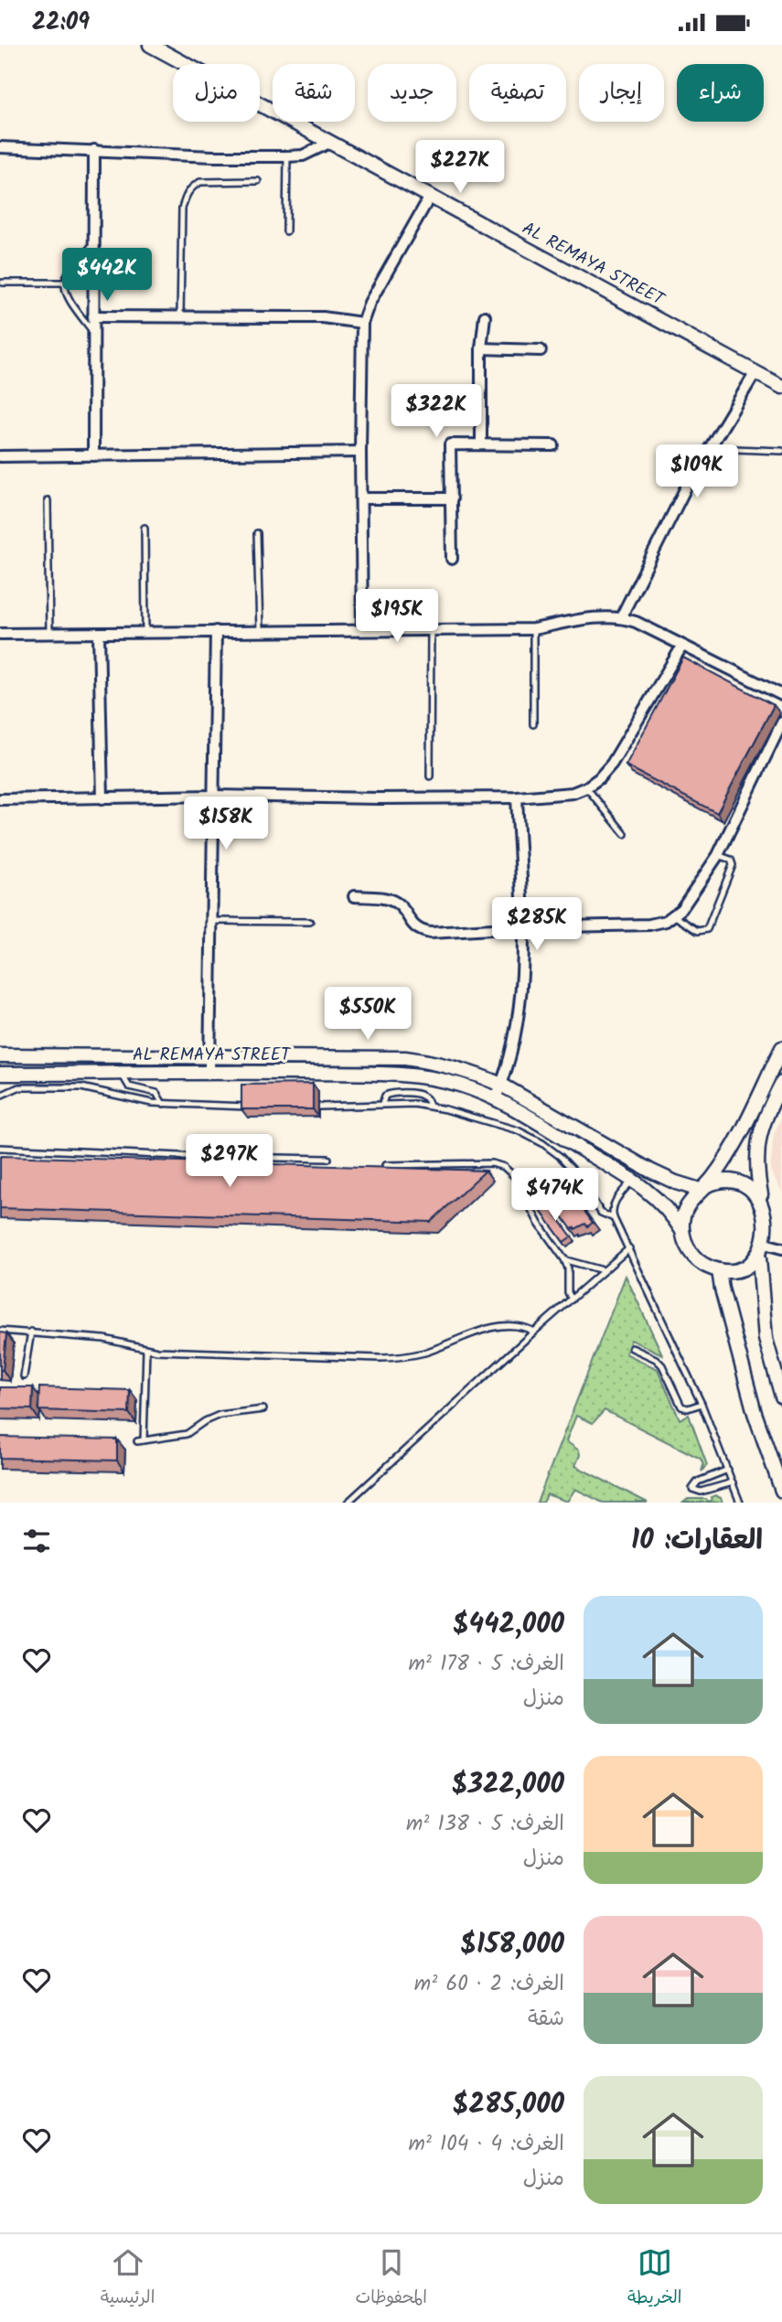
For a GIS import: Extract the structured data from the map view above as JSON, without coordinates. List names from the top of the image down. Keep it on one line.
{"streets":{"street":["AL REMAYA STREET"]},"page":{"status":"22:09","chip":["شراء","إيجار","تصفية","جديد","شقة","منزل"],"price":["$227K","$442K","$322K","$109K","$195K","$158K","$285K","$550K","$297K","$474K"],"heading":"العقارات: 10","list":[{"name":"$442,000","note":"الغرف: 5 · 178 m² · منزل"},{"name":"$322,000","note":"الغرف: 5 · 138 m² · منزل"},{"name":"$158,000","note":"الغرف: 2 · 60 m² · شقة"},{"name":"$285,000","note":"الغرف: 4 · 104 m² · منزل"}],"tabs":["الخريطة","المحفوظات","الرئيسية"]}}
